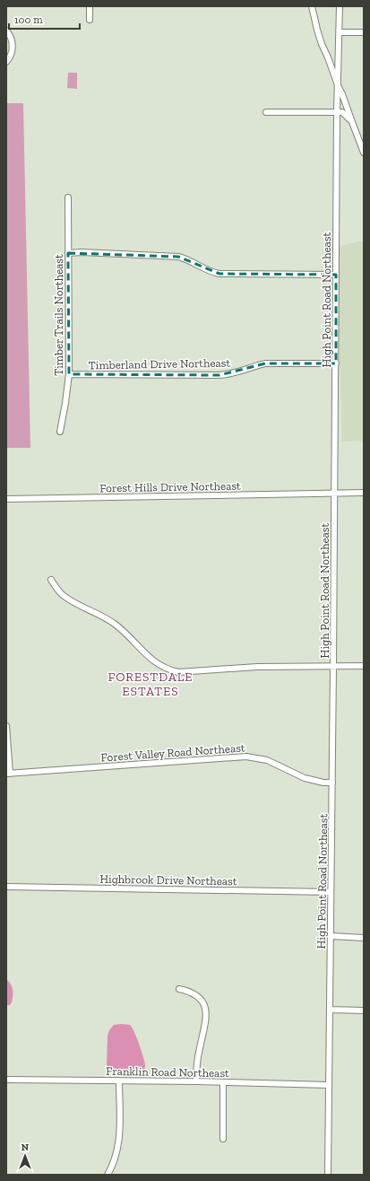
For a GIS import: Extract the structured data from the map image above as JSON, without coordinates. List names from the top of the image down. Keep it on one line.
{"streets":{"street":["High Point Road Northeast","Timber Trails Northeast","Timberland Drive Northeast","Forest Hills Drive Northeast","Forest Valley Road Northeast","Highbrook Drive Northeast","Franklin Road Northeast"]},"crossings":[["High Point Road Northeast","Timberland Drive Northeast"],["High Point Road Northeast","Forest Hills Drive Northeast"],["High Point Road Northeast","Forest Valley Road Northeast"],["High Point Road Northeast","Highbrook Drive Northeast"],["High Point Road Northeast","Franklin Road Northeast"],["Timber Trails Northeast","Timberland Drive Northeast"]],"districts":["FORESTDALE ESTATES"],"scale_bar":"100 m","north":"top"}
